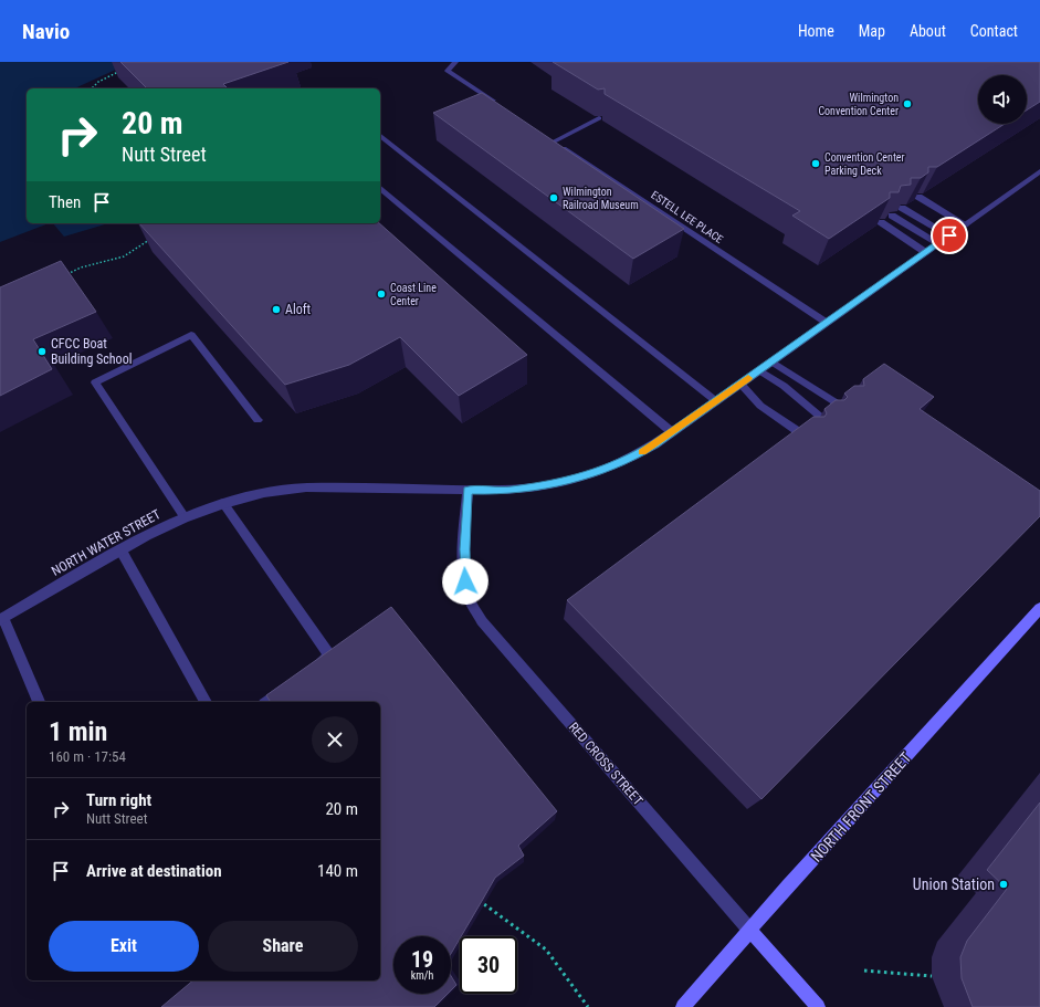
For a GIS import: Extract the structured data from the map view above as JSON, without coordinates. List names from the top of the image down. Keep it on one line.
{"streets":{"main road":["RED CROSS STREET","NORTH FRONT STREET"],"street":["ESTELL LEE PLACE","NORTH WATER STREET"]},"crossings":[["ESTELL LEE PLACE","NORTH WATER STREET"],["NORTH WATER STREET","RED CROSS STREET"],["RED CROSS STREET","NORTH FRONT STREET"]],"places":["Wilmington Convention Center","Convention Center Parking Deck","Wilmington Railroad Museum","Coast Line Center","Aloft","CFCC Boat Building School","Union Station"],"page":{"header":"Navio","nav":["Home","Map","About","Contact"],"turn":["20 m","Nutt Street"],"then":"Then","heading":["1 min","160 m · 17:54"],"list":[{"name":"Turn right","note":"Nutt Street","value":"20 m"},{"name":"Arrive at destination","value":"140 m"}],"buttons":["Exit","Share"],"speed":"19 km/h","limit":"30"}}
